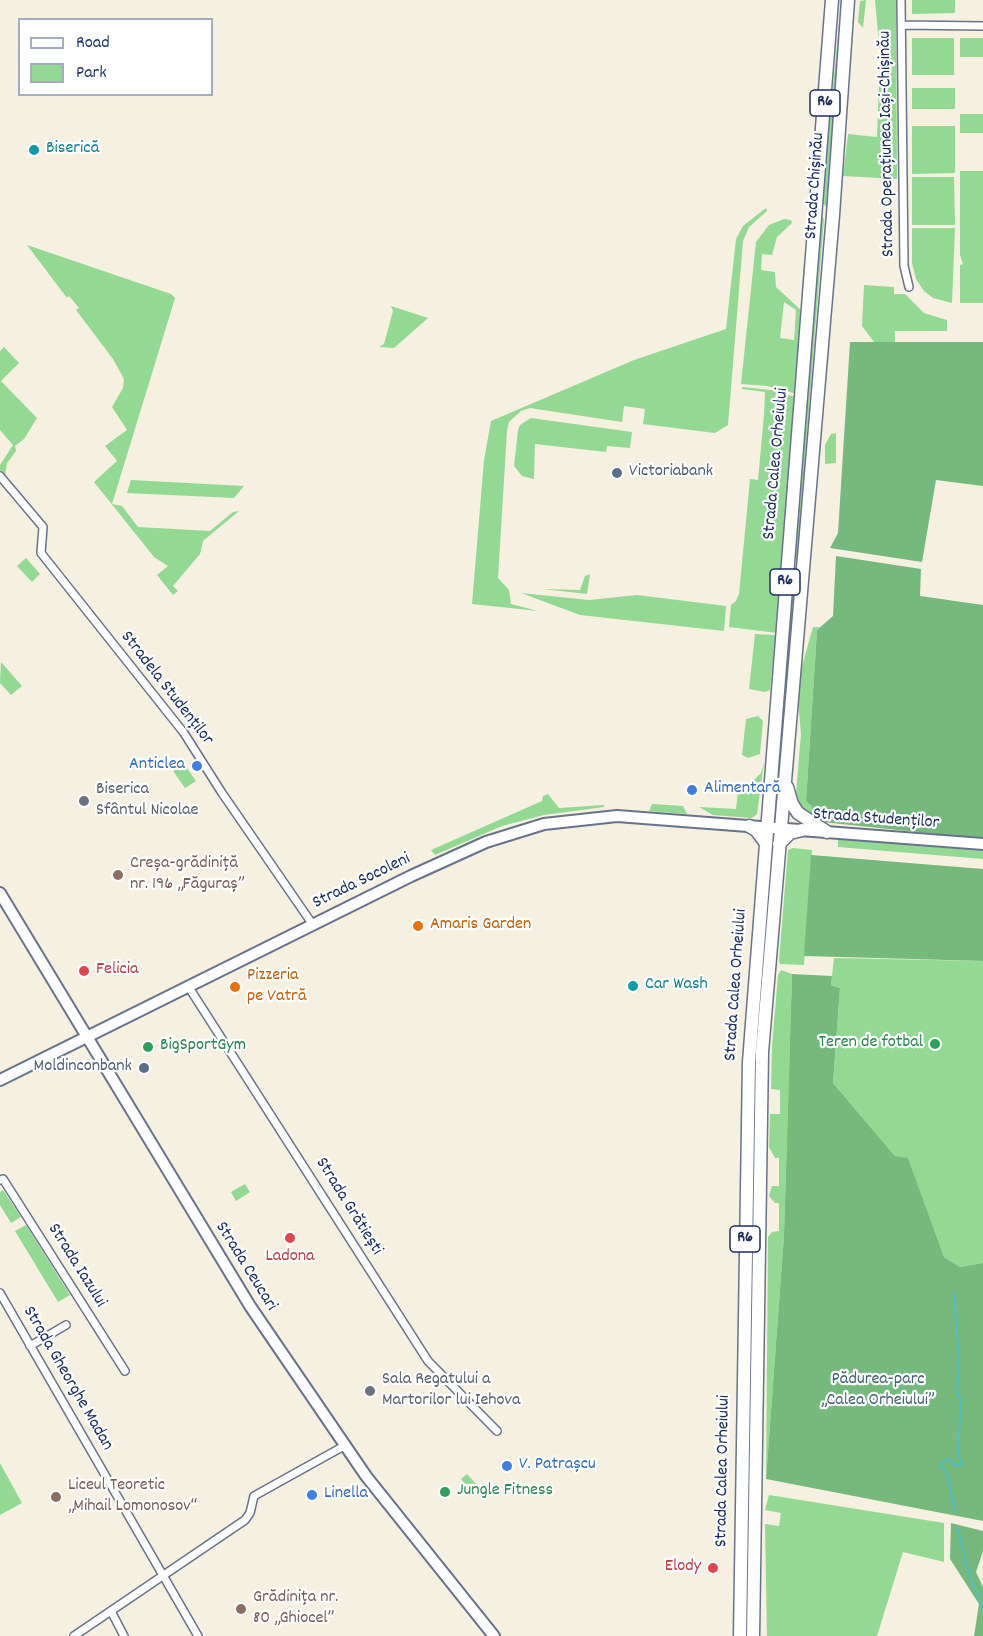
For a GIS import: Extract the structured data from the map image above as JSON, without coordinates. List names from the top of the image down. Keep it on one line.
{"streets":{"highway":["R6","Strada Chișinău","Strada Calea Orheiului"],"main road":["Strada Studenților","Strada Socoleni","Strada Ceucari"],"street":["Strada Operațiunea Iași-Chișinău","Stradela Studenților","Strada Grătiești","Strada Iazului","Strada Gheorghe Madan"]},"crossings":[["Strada Chișinău","Strada Calea Orheiului"],["Strada Calea Orheiului","Strada Studenților"],["Strada Calea Orheiului","Strada Socoleni"],["Stradela Studenților","Strada Socoleni"],["Strada Studenților","Strada Socoleni"],["Strada Socoleni","Strada Grătiești"],["Strada Socoleni","Strada Ceucari"]],"parks":["Pădurea-parc „Calea Orheiului”"],"places":["Biserică","Victoriabank","Anticlea","Alimentară","Biserica Sfântul Nicolae","Creșa-grădiniță nr. 196 „Făguraș”","Amaris Garden","Felicia","Car Wash","Pizzeria pe Vatră","Teren de fotbal","BigSportGym","Moldinconbank","Ladona","Sala Regatului a Martorilor lui Iehova","V. Patrașcu","Jungle Fitness","Linella","Liceul Teoretic „Mihail Lomonosov“","Elody","Grădinița nr. 80 „Ghiocel”"],"legend":["Road","Park"]}
